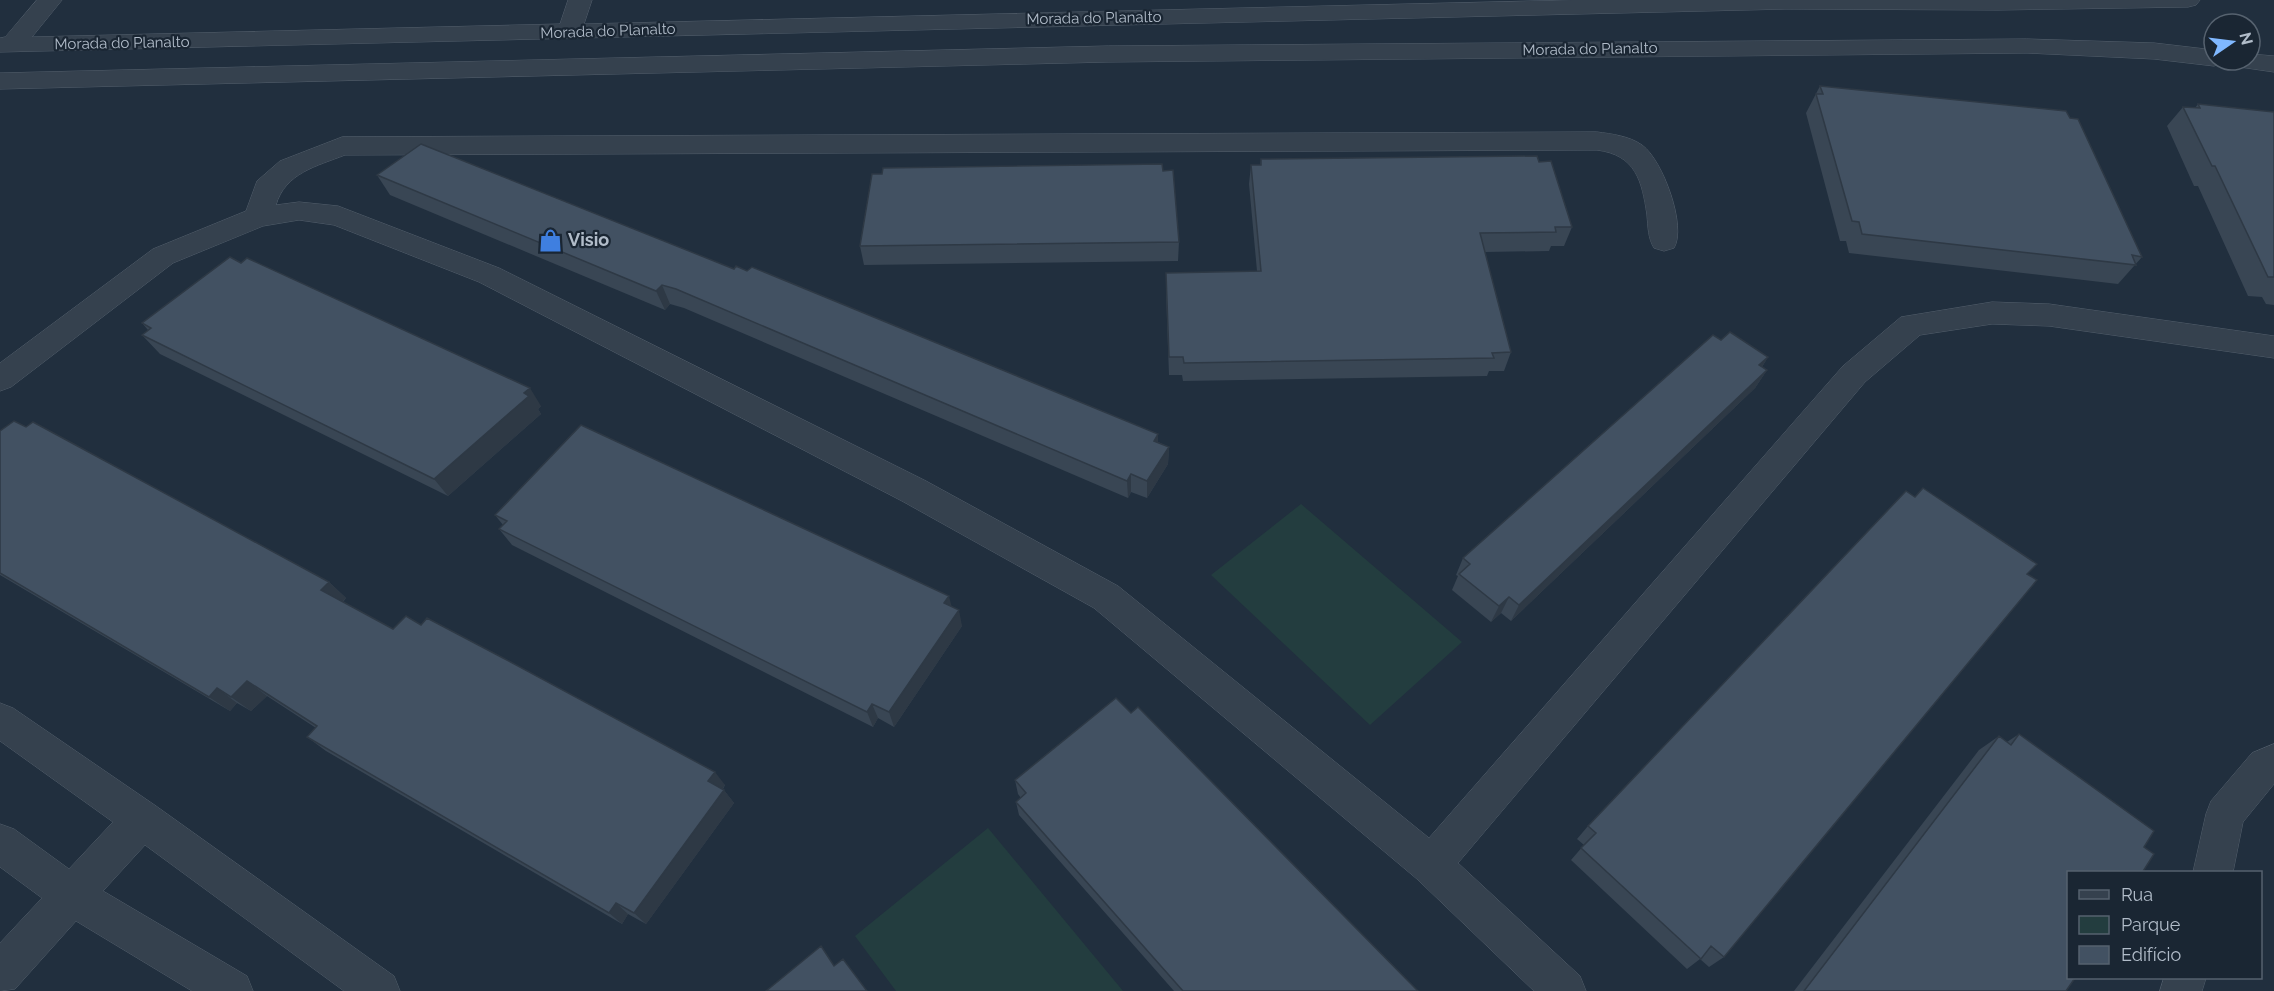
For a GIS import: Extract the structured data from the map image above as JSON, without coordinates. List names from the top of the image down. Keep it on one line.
{"streets":{"street":["Morada do Planalto"]},"places":{"shop":["Visio"]},"legend":["Rua","Parque","Edifício"],"north":"right"}
